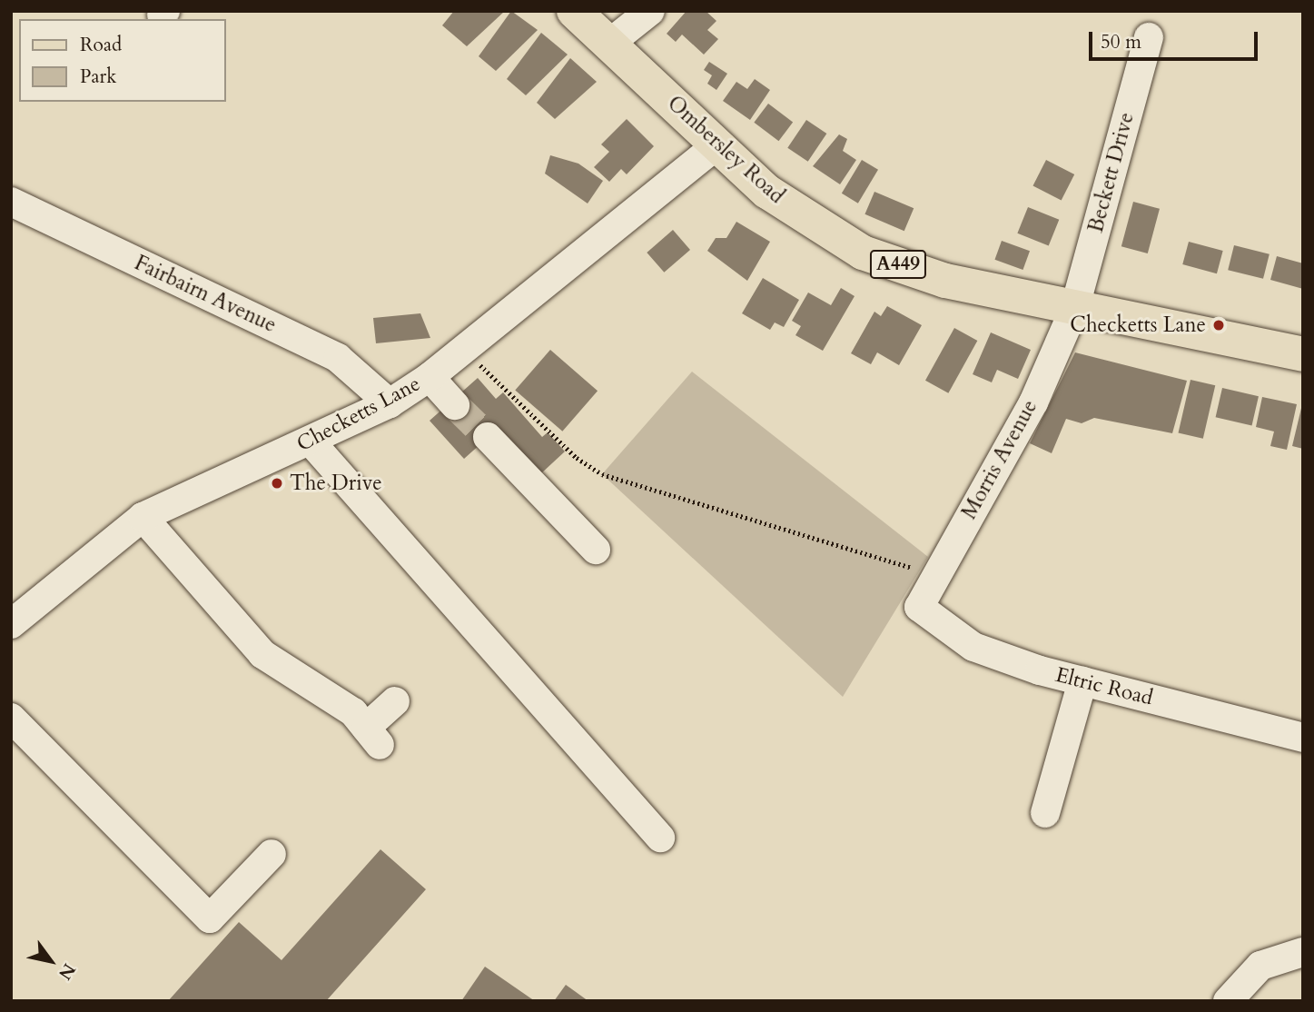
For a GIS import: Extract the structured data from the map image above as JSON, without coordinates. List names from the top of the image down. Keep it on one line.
{"streets":{"main road":["Ombersley Road","A449"],"street":["Beckett Drive","Fairbairn Avenue","Checketts Lane","Morris Avenue","Eltric Road"]},"crossings":[["Ombersley Road","Beckett Drive"],["Ombersley Road","Checketts Lane"],["Ombersley Road","Morris Avenue"],["Beckett Drive","Morris Avenue"],["Fairbairn Avenue","Checketts Lane"],["Morris Avenue","Eltric Road"]],"places":["Checketts Lane","The Drive"],"legend":["Road","Park"],"scale_bar":"50 m","north":"bottom right"}
